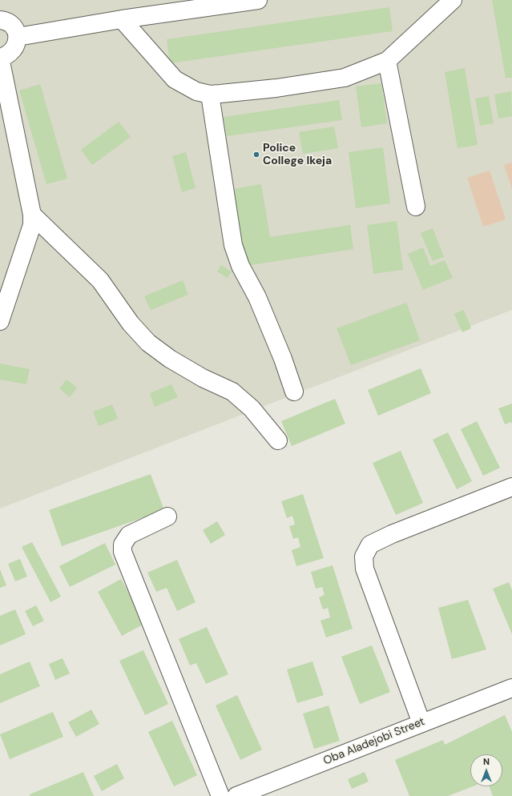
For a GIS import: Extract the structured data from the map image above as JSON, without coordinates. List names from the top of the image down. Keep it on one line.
{"streets":{"street":["Oba Aladejobi Street"]},"places":["Police College Ikeja"],"north":"top"}
